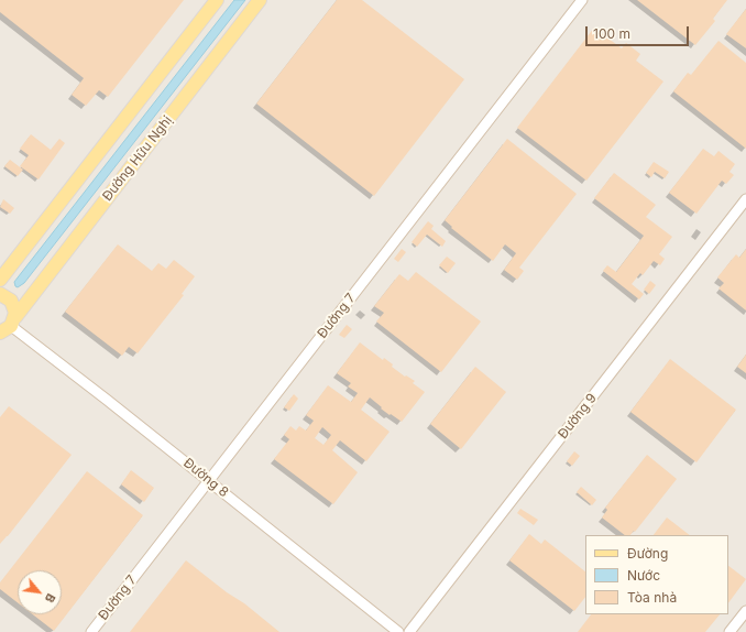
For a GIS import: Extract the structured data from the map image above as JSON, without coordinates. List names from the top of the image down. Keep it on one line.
{"streets":{"main road":["Đường Hữu Nghị"],"street":["Đường 7","Đường 9","Đường 8"]},"crossings":[["Đường Hữu Nghị","Đường 8"],["Đường 7","Đường 8"]],"legend":["Đường","Nước","Tòa nhà"],"scale_bar":"100 m","north":"bottom right"}
